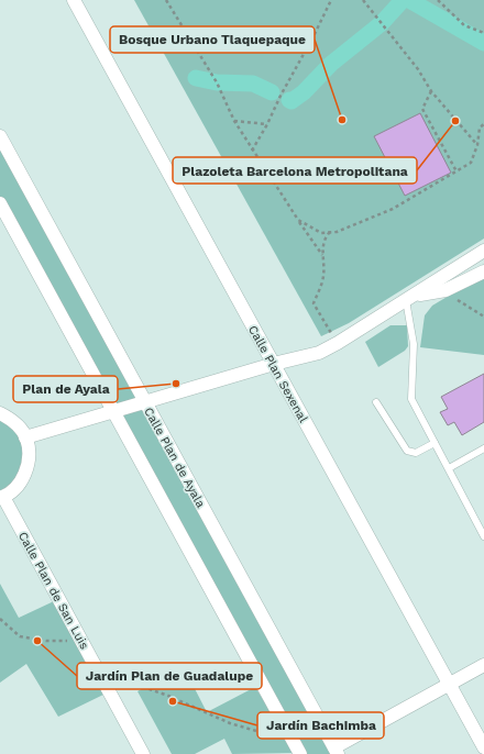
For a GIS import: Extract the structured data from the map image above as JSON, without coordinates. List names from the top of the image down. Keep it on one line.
{"streets":{"street":["Calle Plan Sexenal","Calle Plan de Ayala","Calle Plan de San Luis"]},"places":["Bosque Urbano Tlaquepaque","Plazoleta Barcelona Metropolitana","Plan de Ayala","Jardín Plan de Guadalupe","Jardín Bachimba"]}
